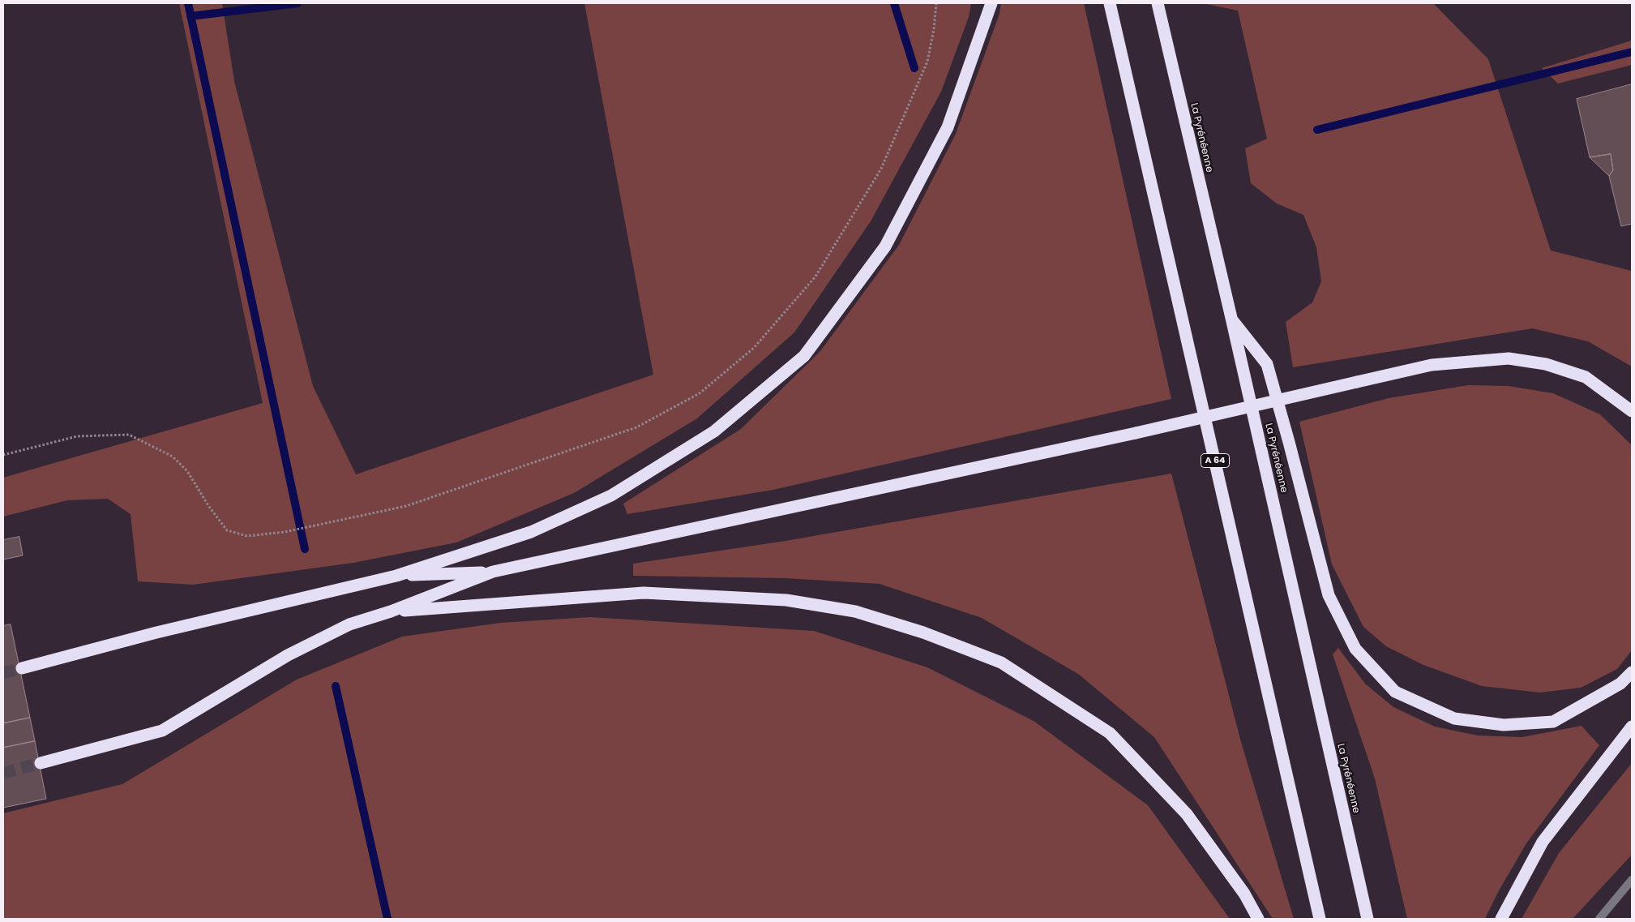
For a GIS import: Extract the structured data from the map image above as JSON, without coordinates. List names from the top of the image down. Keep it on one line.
{"streets":{"highway":["La Pyrénéenne","A 64"]}}
